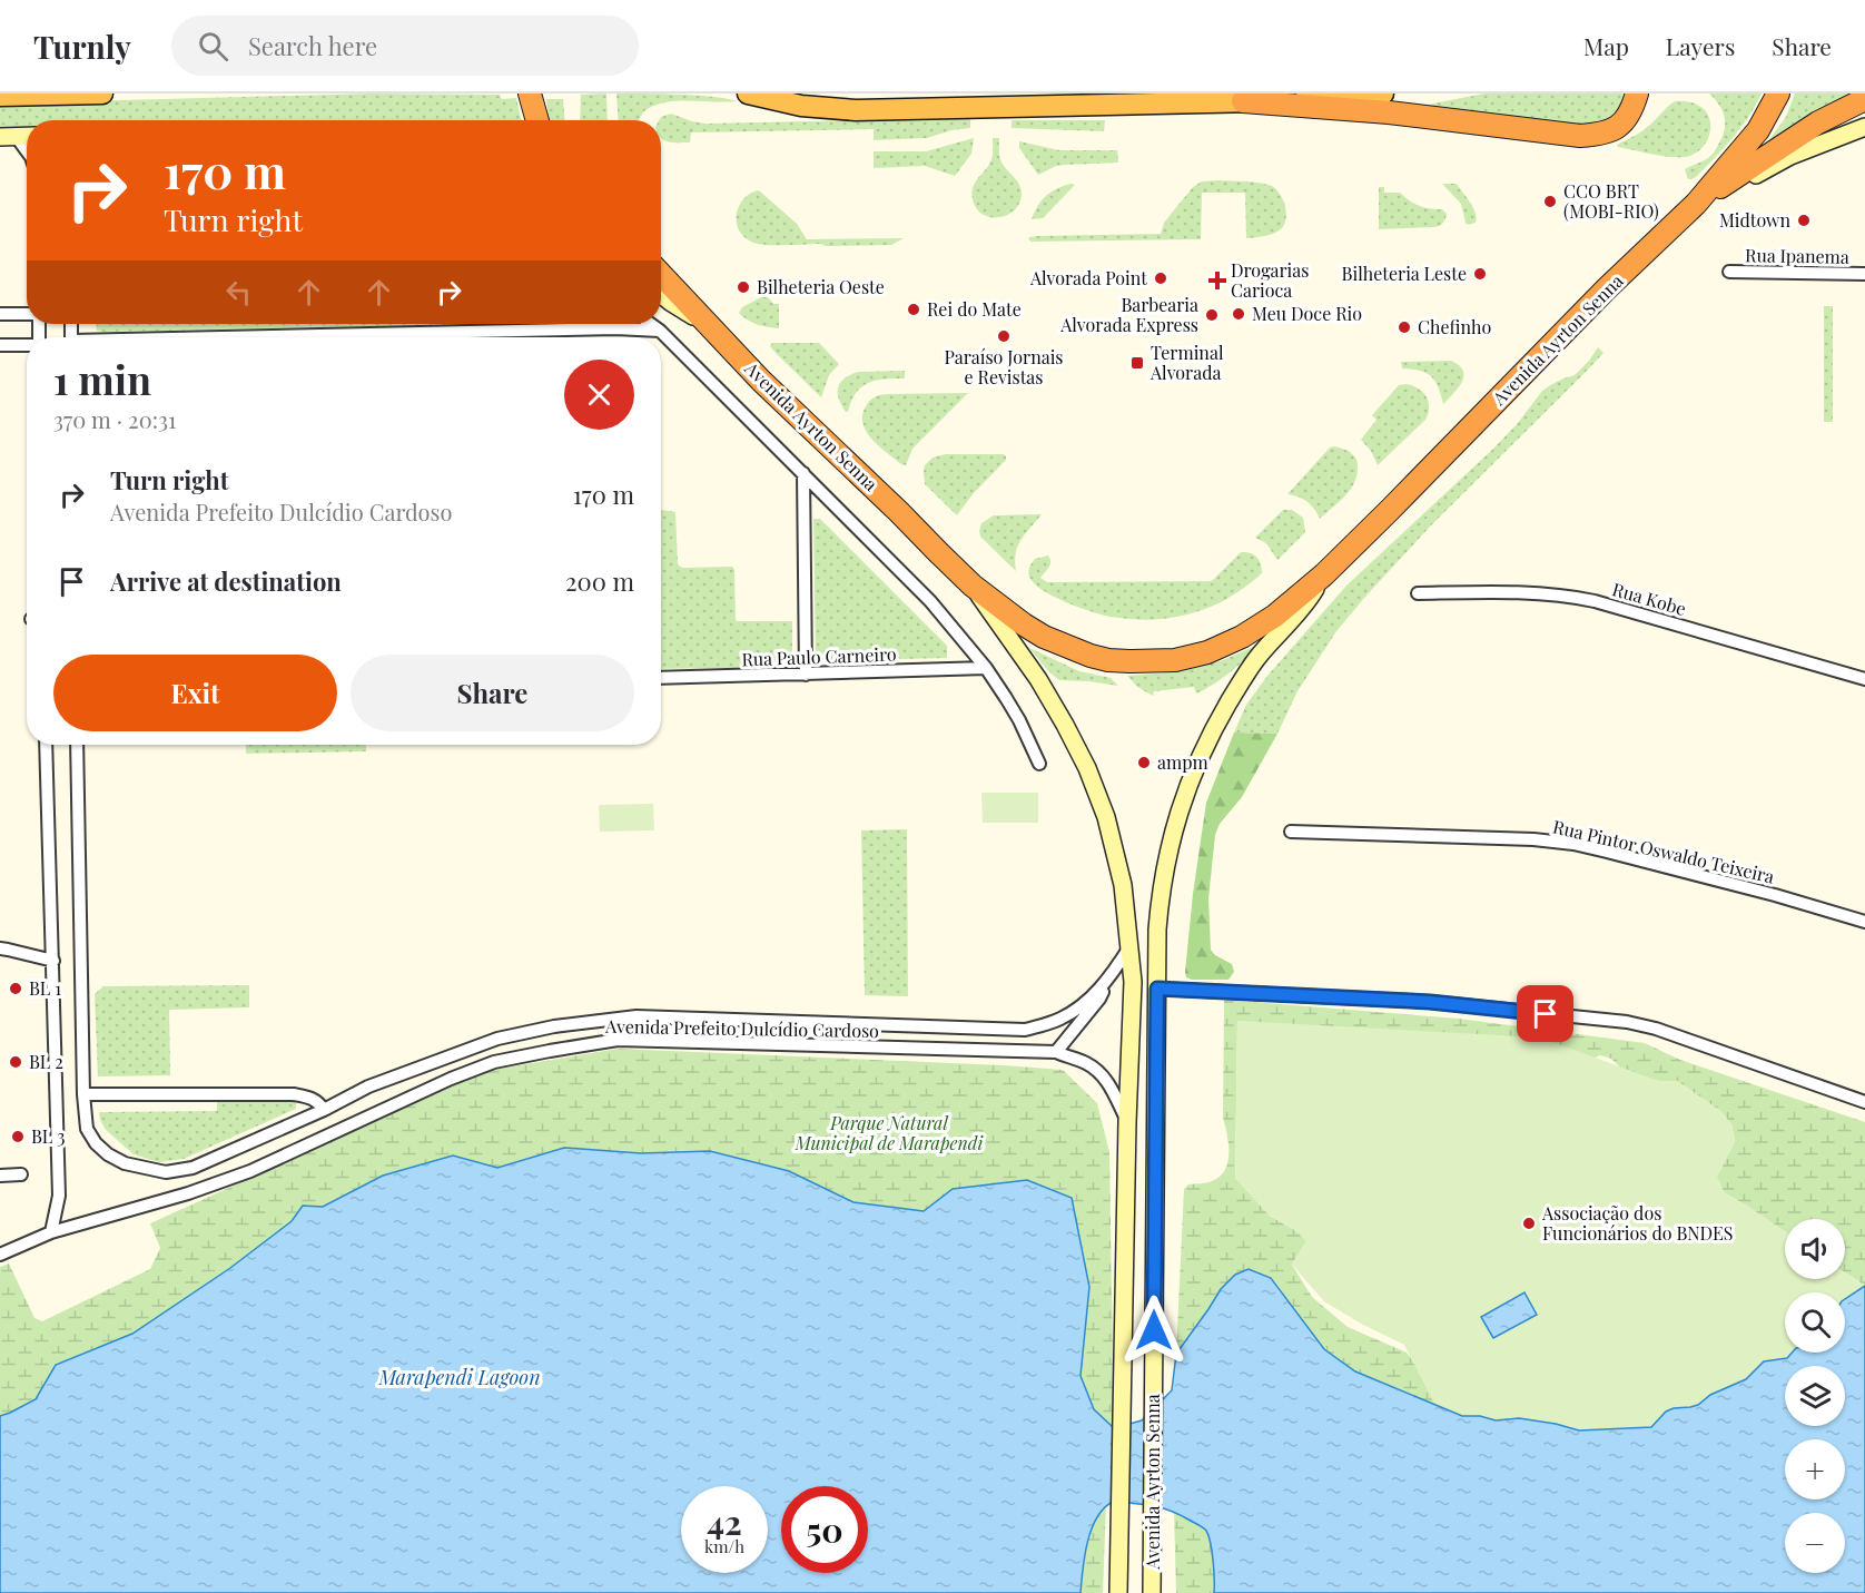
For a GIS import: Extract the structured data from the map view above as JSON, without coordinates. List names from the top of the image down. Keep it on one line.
{"streets":{"highway":["Avenida Ayrton Senna"],"street":["Rua Ipanema","Rua Kobe","Rua Paulo Carneiro","Rua Pintor Oswaldo Teixeira","Avenida Prefeito Dulcídio Cardoso"]},"crossings":[["Avenida Ayrton Senna","Avenida Prefeito Dulcídio Cardoso"]],"water":["Marapendi Lagoon"],"parks":["Parque Natural Municipal de Marapendi"],"places":{"other":["CCO BRT (MOBI-RIO)","Midtown","Bilheteria Leste","Alvorada Point","Bilheteria Oeste","Rei do Mate","Meu Doce Rio","Barbearia Alvorada Express","Chefinho","Paraíso Jornais e Revistas","ampm","BL 1","BL 2","BL 3","Associação dos Funcionários do BNDES"],"health":["Drogarias Carioca"],"transit":["Terminal Alvorada"]},"page":{"header":"Turnly","search":"Search here","nav":["Map","Layers","Share"],"turn":["170 m","Turn right"],"heading":["1 min","370 m · 20:31"],"list":[{"name":"Turn right","note":"Avenida Prefeito Dulcídio Cardoso","value":"170 m"},{"name":"Arrive at destination","value":"200 m"}],"buttons":["Exit","Share"],"map_buttons":["+","−"],"speed":"42 km/h","limit":"50"}}
